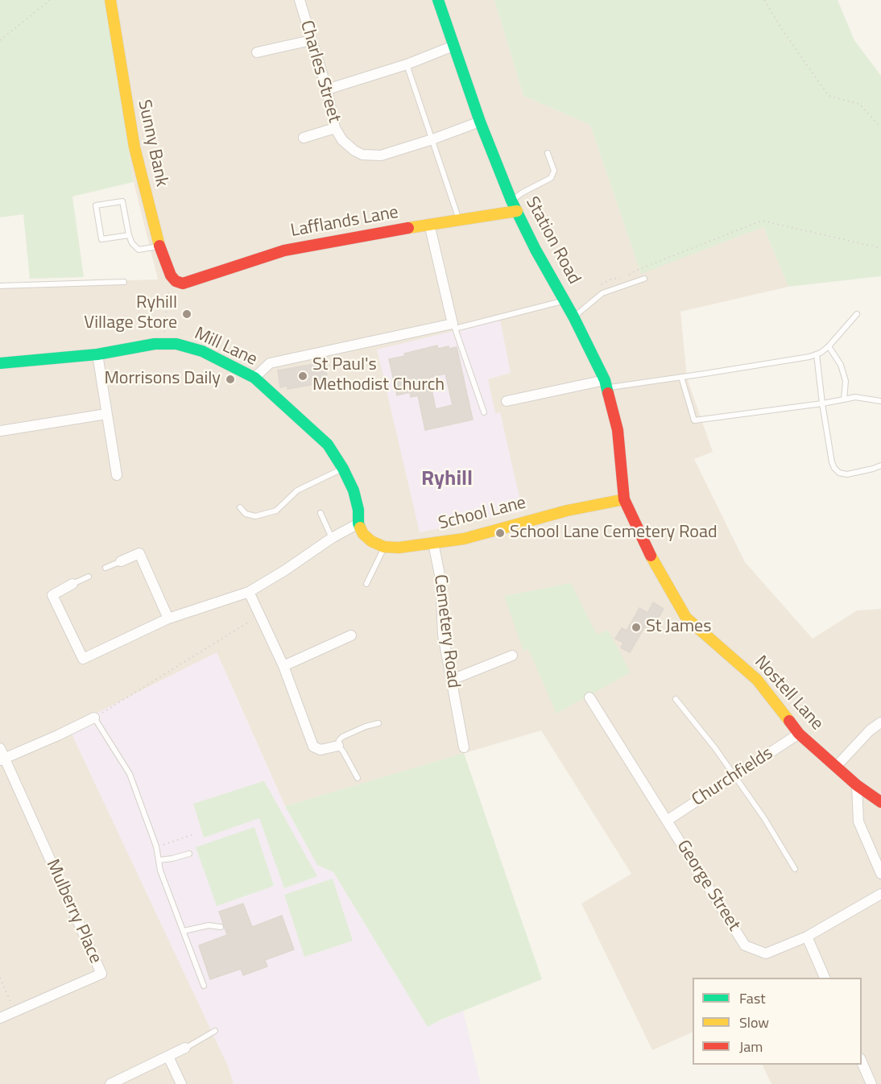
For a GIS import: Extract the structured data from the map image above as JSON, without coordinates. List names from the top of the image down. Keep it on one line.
{"streets":{"street":["Charles Street","Sunny Bank","Lafflands Lane","Station Road","Mill Lane","School Lane","Cemetery Road","Nostell Lane","Churchfields","George Street","Mulberry Place"]},"crossings":[["Charles Street","Station Road"],["Sunny Bank","Lafflands Lane"],["Lafflands Lane","Station Road"],["Station Road","School Lane"],["Station Road","Nostell Lane"],["School Lane","Cemetery Road"],["School Lane","Nostell Lane"],["Nostell Lane","Churchfields"],["Churchfields","George Street"]],"districts":["Ryhill"],"places":["Ryhill Village Store","St Paul's Methodist Church","Morrisons Daily","School Lane Cemetery Road","St James"],"legend":["Fast","Slow","Jam"]}
